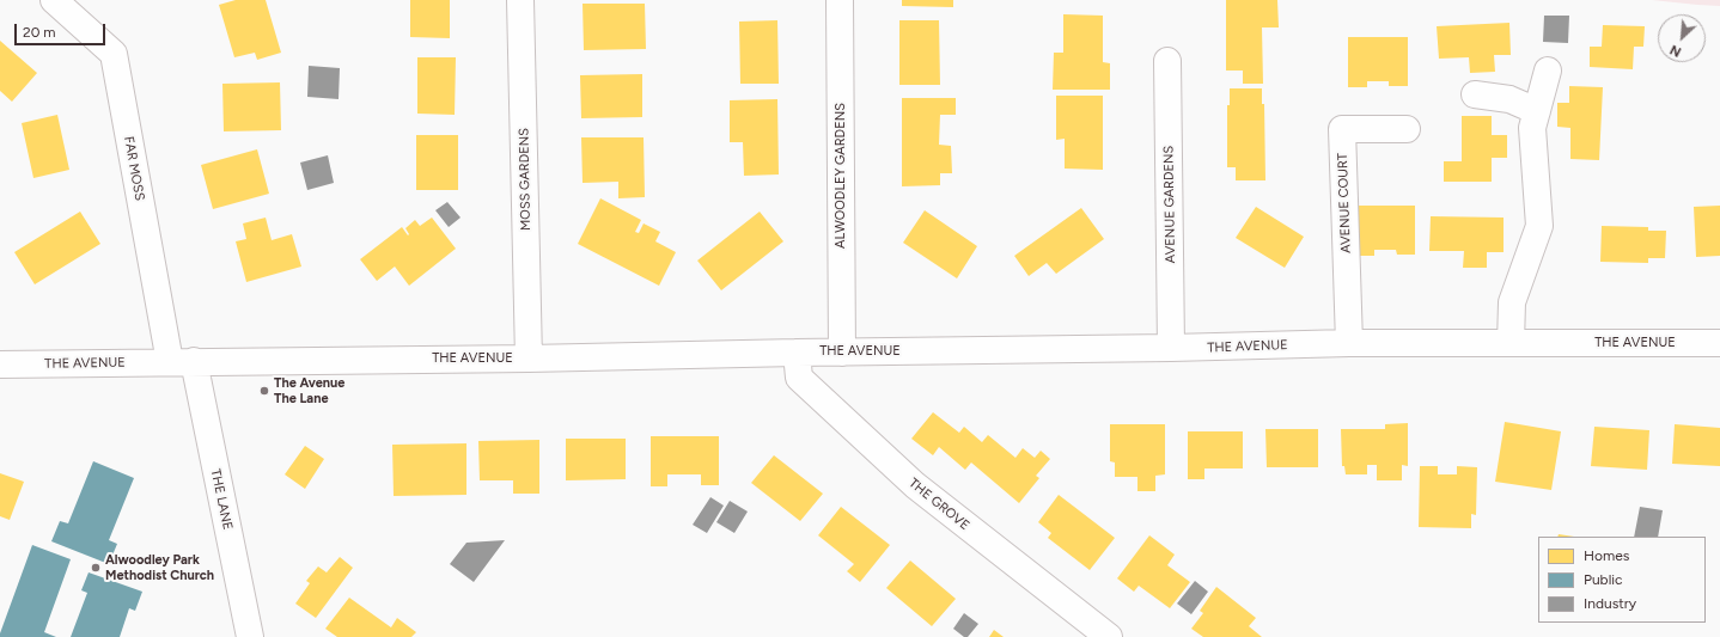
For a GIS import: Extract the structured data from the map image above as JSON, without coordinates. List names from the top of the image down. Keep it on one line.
{"streets":{"street":["FAR MOSS","ALWOODLEY GARDENS","MOSS GARDENS","AVENUE COURT","AVENUE GARDENS","THE AVENUE","THE LANE","THE GROVE"]},"crossings":[["FAR MOSS","THE AVENUE"],["FAR MOSS","THE LANE"],["ALWOODLEY GARDENS","THE AVENUE"],["MOSS GARDENS","THE AVENUE"],["AVENUE COURT","THE AVENUE"],["AVENUE GARDENS","THE AVENUE"],["THE AVENUE","THE LANE"],["THE AVENUE","THE GROVE"]],"places":["The Avenue The Lane","Alwoodley Park Methodist Church"],"legend":["Homes","Public","Industry"],"scale_bar":"20 m","north":"bottom left"}
